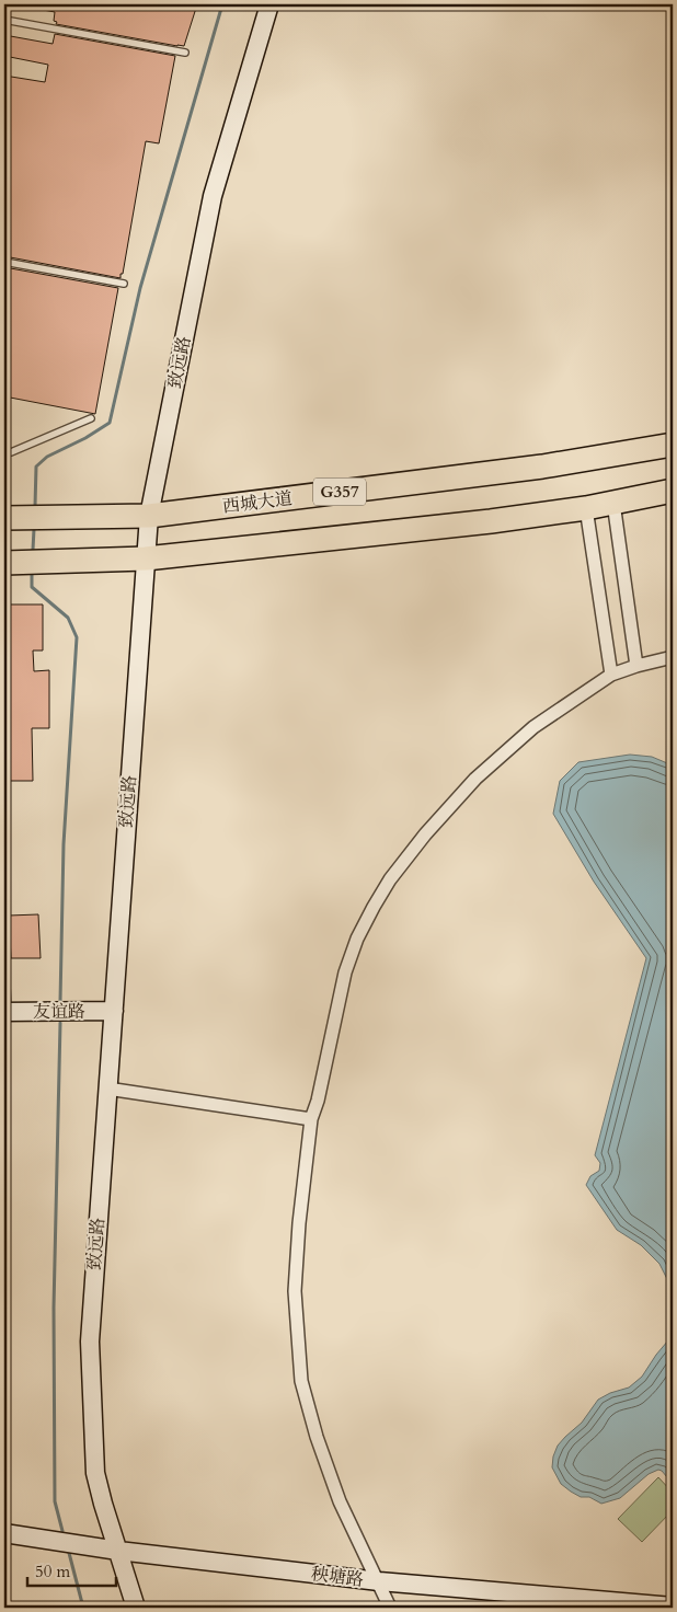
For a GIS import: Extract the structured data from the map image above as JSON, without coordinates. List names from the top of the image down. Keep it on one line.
{"streets":{"highway":["G357","西城大道"],"main road":["致远路","友谊路","秧塘路"]},"crossings":[["致远路","西城大道"],["致远路","友谊路"],["致远路","秧塘路"]],"scale_bar":"50 m"}
